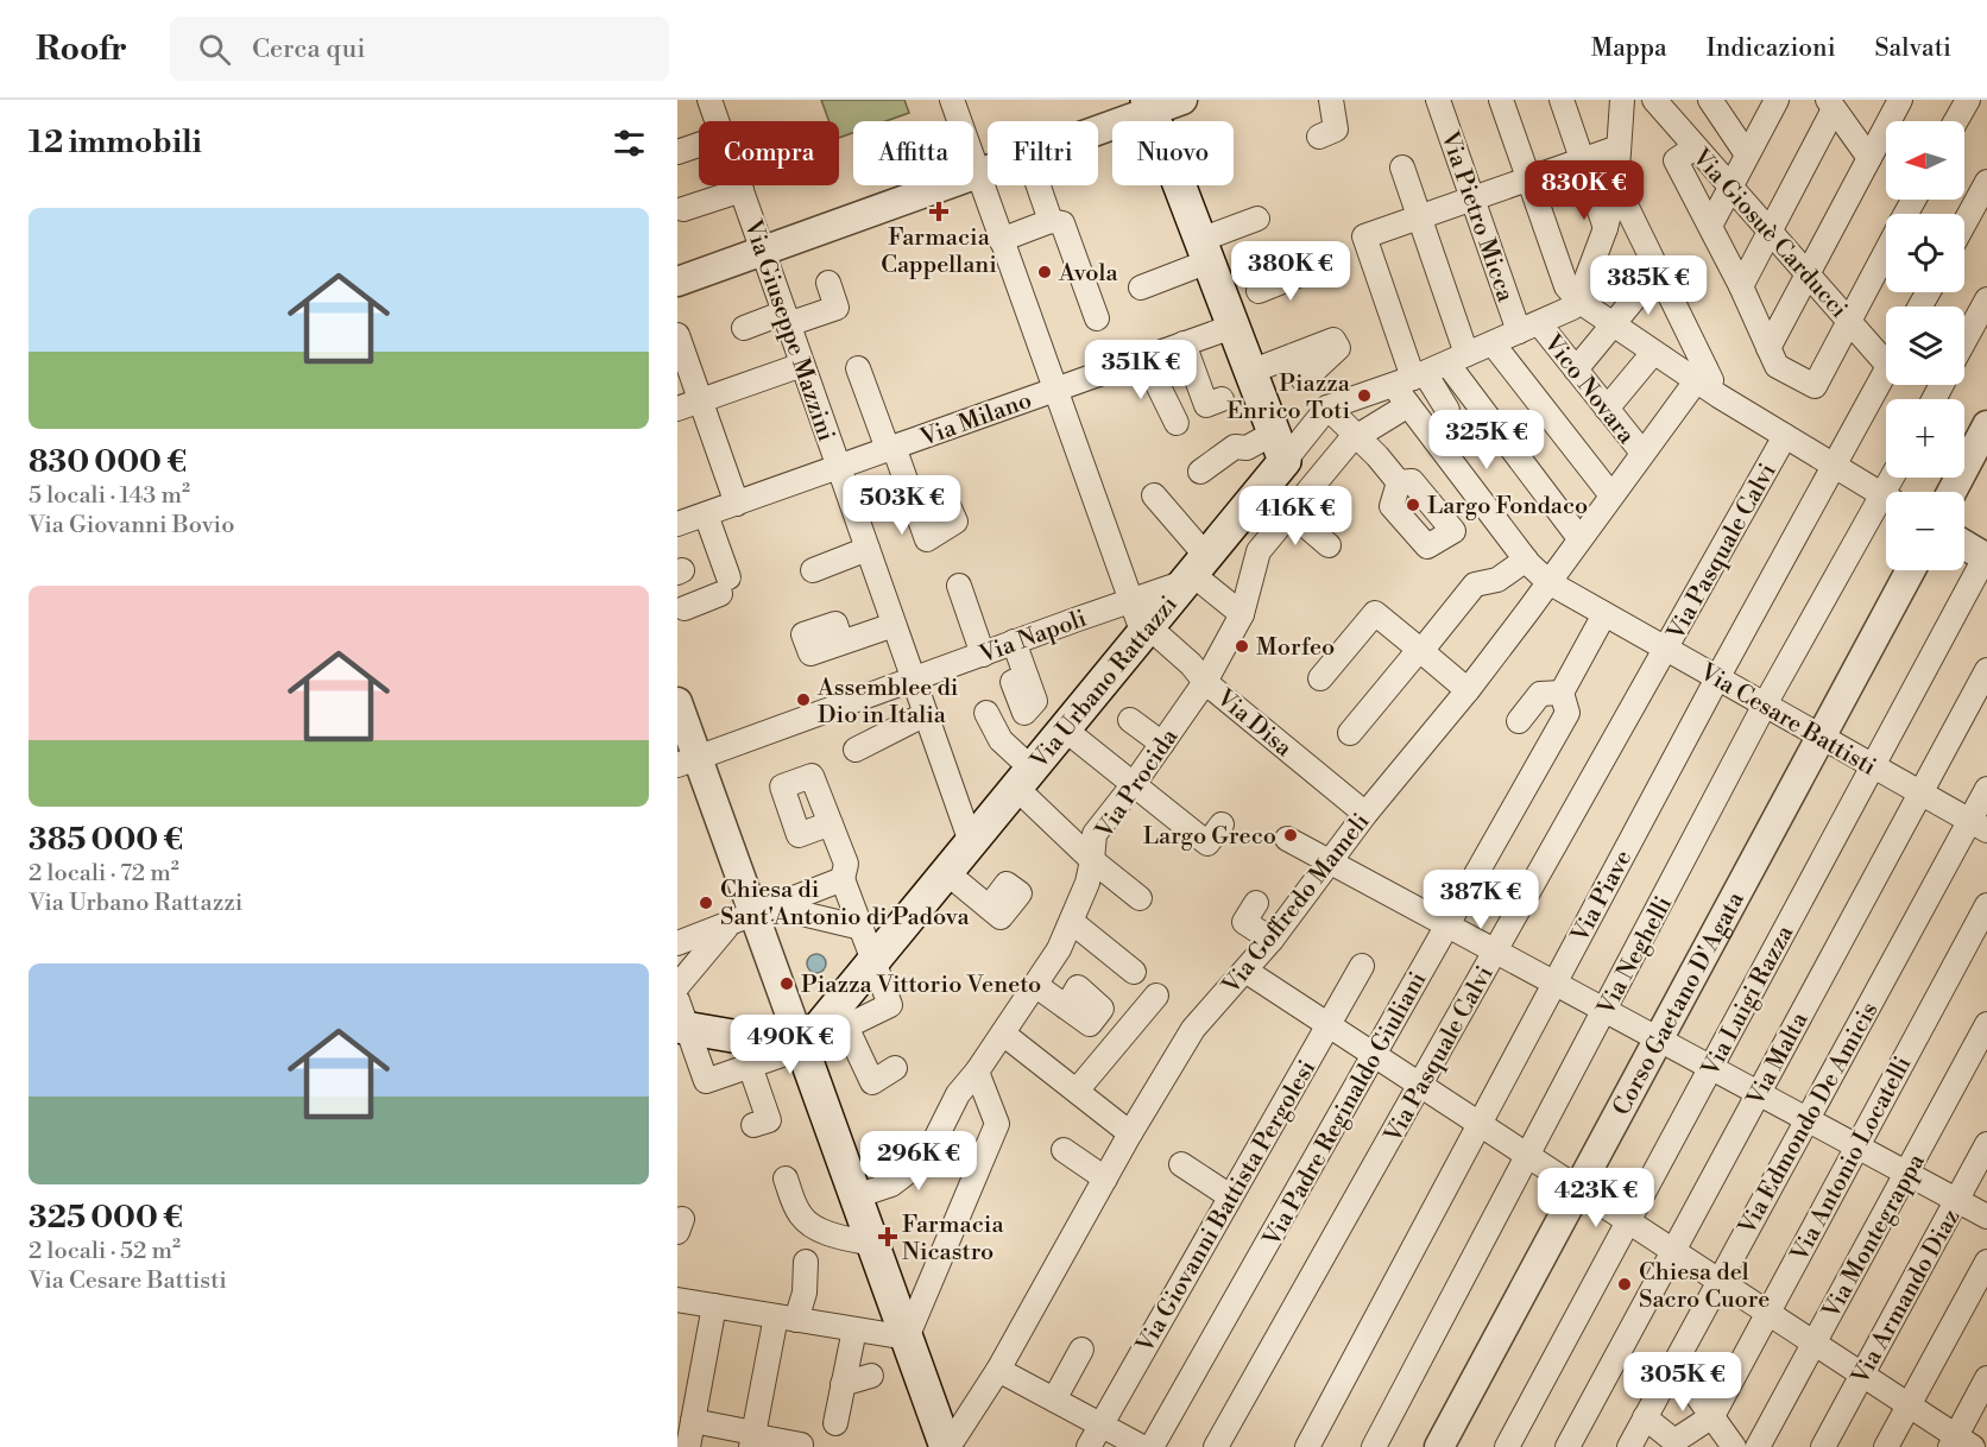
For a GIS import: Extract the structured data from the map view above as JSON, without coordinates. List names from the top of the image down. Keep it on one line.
{"streets":{"main road":["Via Urbano Rattazzi"],"street":["Via Pietro Micca","Via Giosuè Carducci","Via Giuseppe Mazzini","Vico Novara","Via Milano","Via Pasquale Calvi","Via Napoli","Via Cesare Battisti","Via Disa","Via Procida","Via Piave","Via Goffredo Mameli","Via Neghelli","Via Luigi Razza","Corso Gaetano D'Agata","Via Malta","Via Padre Reginaldo Giuliani","Via Edmondo De Amicis","Via Antonio Locatelli","Via Giovanni Battista Pergolesi","Via Montegrappa","Via Armando Diaz"]},"crossings":[["Via Pietro Micca","Vico Novara"],["Via Giuseppe Mazzini","Via Milano"],["Via Giuseppe Mazzini","Via Napoli"],["Via Giuseppe Mazzini","Via Urbano Rattazzi"],["Vico Novara","Via Goffredo Mameli"],["Via Pasquale Calvi","Via Cesare Battisti"],["Via Napoli","Via Urbano Rattazzi"],["Via Urbano Rattazzi","Via Disa"],["Via Cesare Battisti","Via Piave"],["Via Cesare Battisti","Via Goffredo Mameli"],["Via Cesare Battisti","Via Neghelli"],["Via Cesare Battisti","Via Luigi Razza"],["Via Cesare Battisti","Corso Gaetano D'Agata"],["Via Cesare Battisti","Via Malta"],["Via Cesare Battisti","Via Edmondo De Amicis"],["Via Disa","Via Procida"],["Via Disa","Via Goffredo Mameli"]],"places":{"health":["Farmacia Cappellani","Farmacia Nicastro"],"other":["Avola","Piazza Enrico Toti","Largo Fondaco","Morfeo","Assemblee di Dio in Italia","Largo Greco","Chiesa di Sant'Antonio di Padova","Piazza Vittorio Veneto","Chiesa del Sacro Cuore"]},"north":"left","page":{"header":"Roofr","search":"Cerca qui","nav":["Mappa","Indicazioni","Salvati"],"heading":"12 immobili","map_buttons":["+","−"],"chip":["Compra","Affitta","Filtri","Nuovo"],"price":["830K €","380K €","385K €","351K €","325K €","503K €","416K €","387K €","490K €","296K €","423K €","305K €"],"list":[{"name":"830 000 €","note":"5 locali · 143 m² · Via Giovanni Bovio"},{"name":"385 000 €","note":"2 locali · 72 m² · Via Urbano Rattazzi"},{"name":"325 000 €","note":"2 locali · 52 m² · Via Cesare Battisti"}]}}
